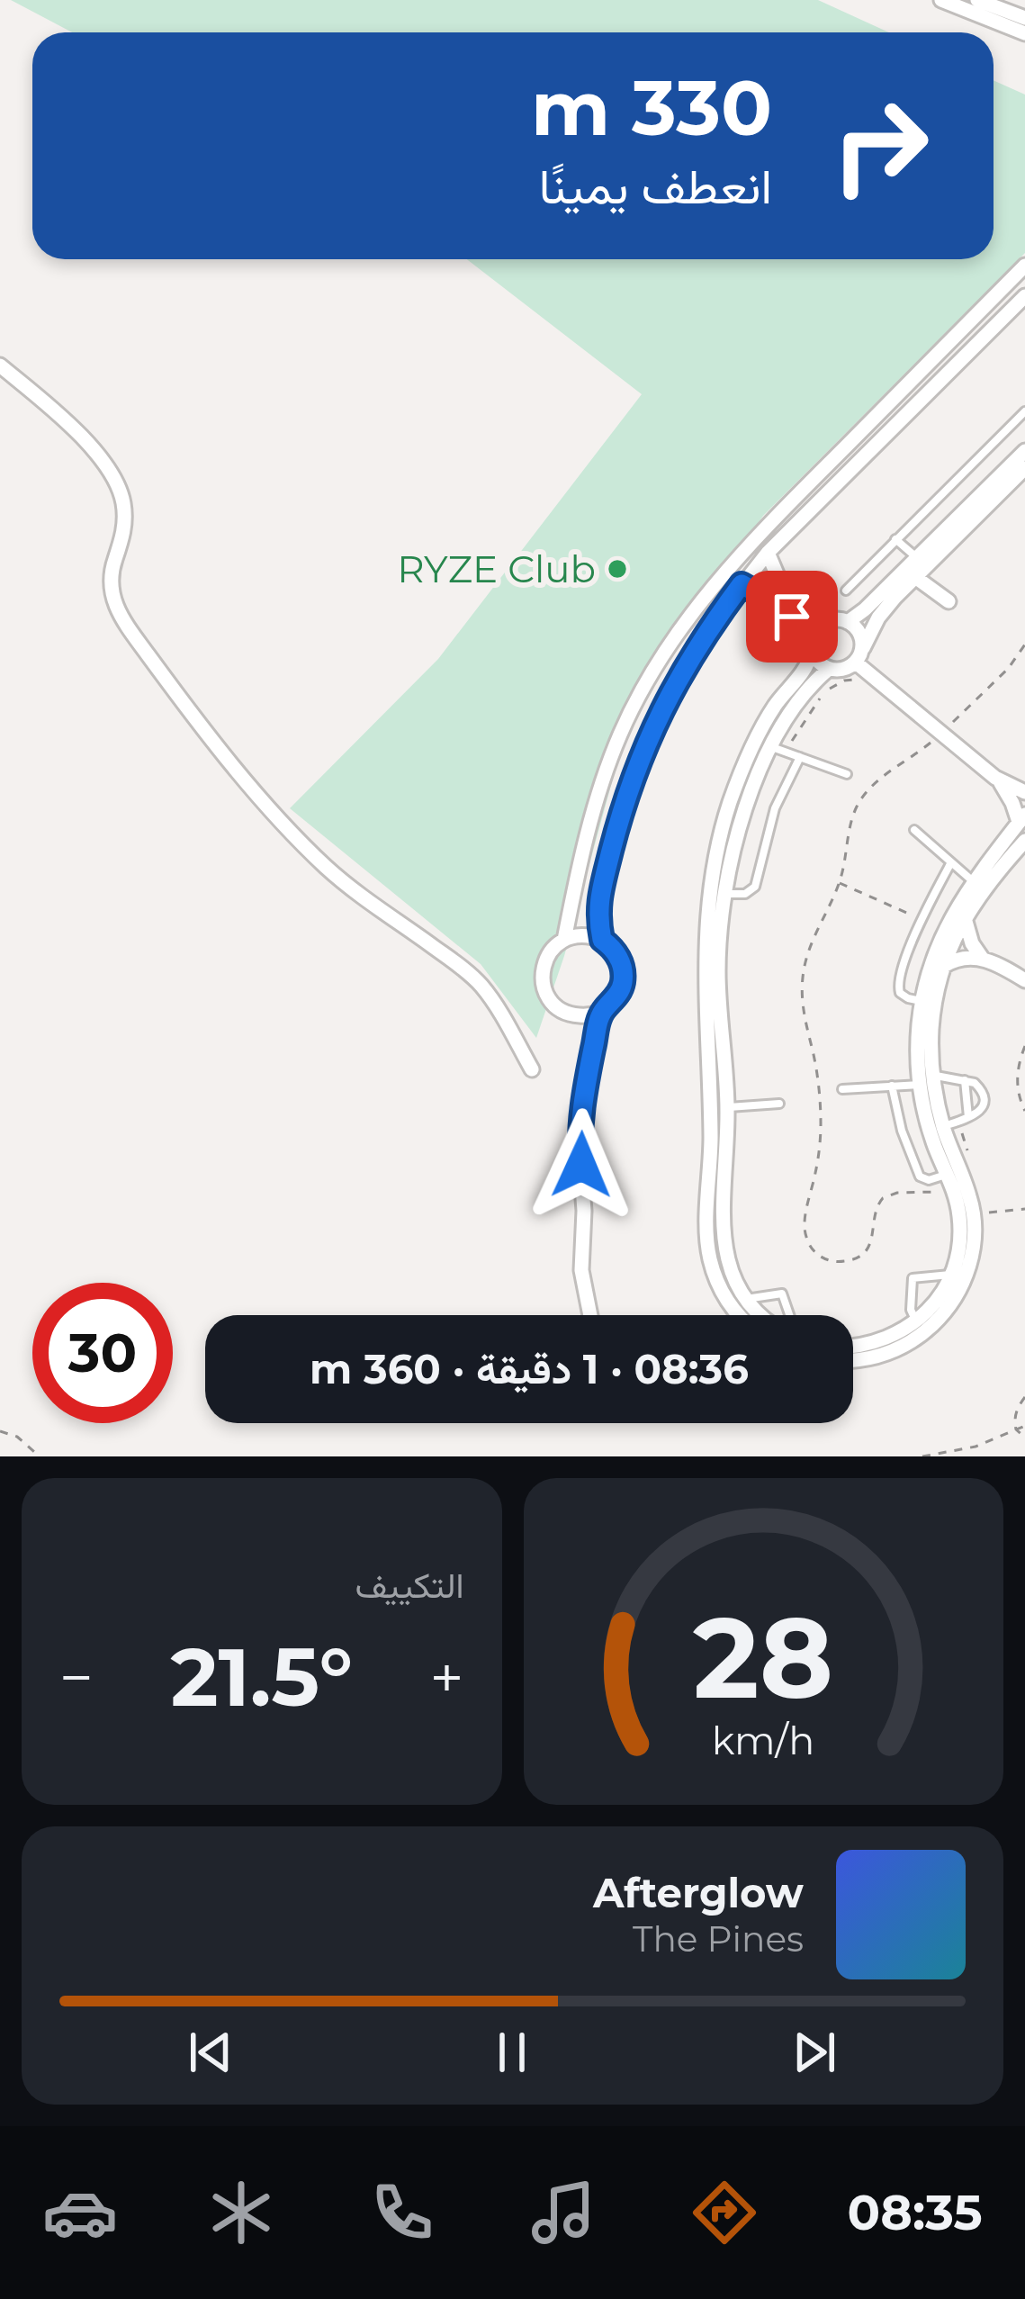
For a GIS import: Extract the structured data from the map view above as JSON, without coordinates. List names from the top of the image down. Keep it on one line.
{"places":["RYZE Club"],"page":{"turn":["330 m","انعطف يمينًا"],"limit":"30","trip":"08:36 · 1 دقيقة · 360 m","tile":"التكييف","heat":["−","21.5°","+"],"song":["Afterglow","The Pines"],"tabs":"08:35","gauge":["28","km/h"]}}
